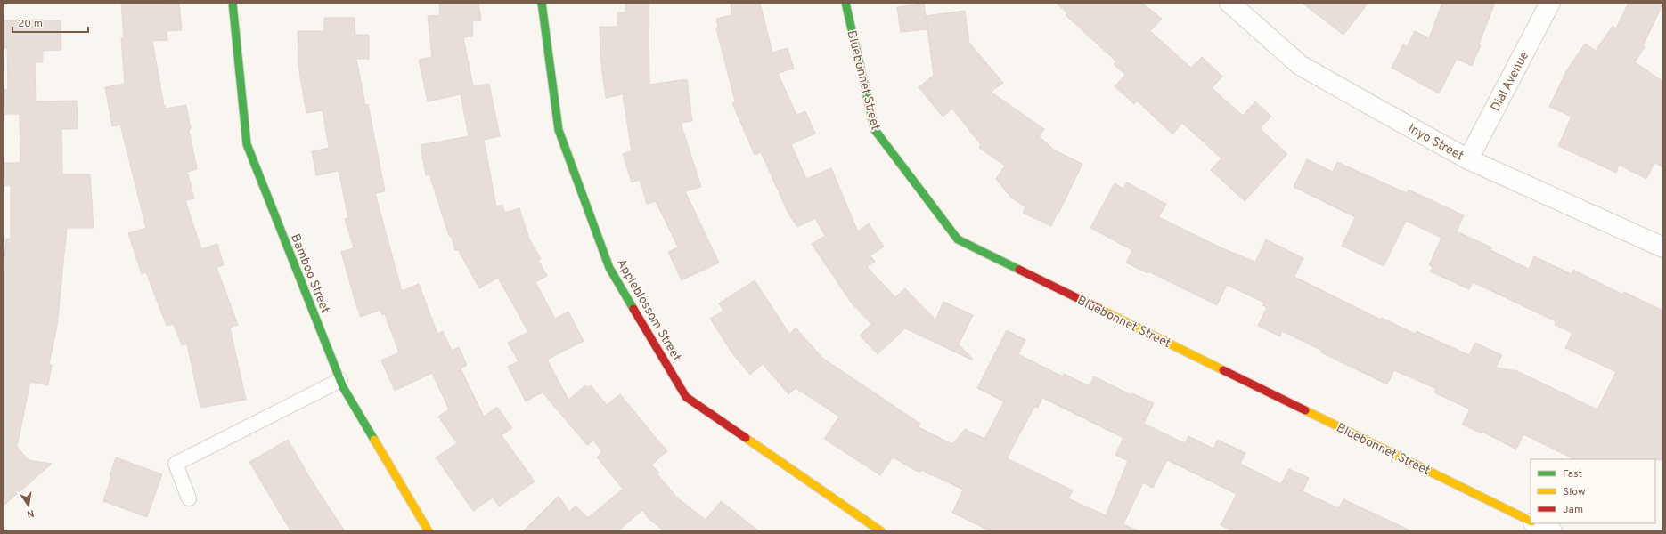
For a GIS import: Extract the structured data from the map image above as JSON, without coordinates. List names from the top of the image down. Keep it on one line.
{"streets":{"street":["Bluebonnet Street","Dial Avenue","Inyo Street","Bamboo Street","Appleblossom Street"]},"crossings":[["Dial Avenue","Inyo Street"]],"legend":["Fast","Slow","Jam"],"scale_bar":"20 m","north":"bottom"}
